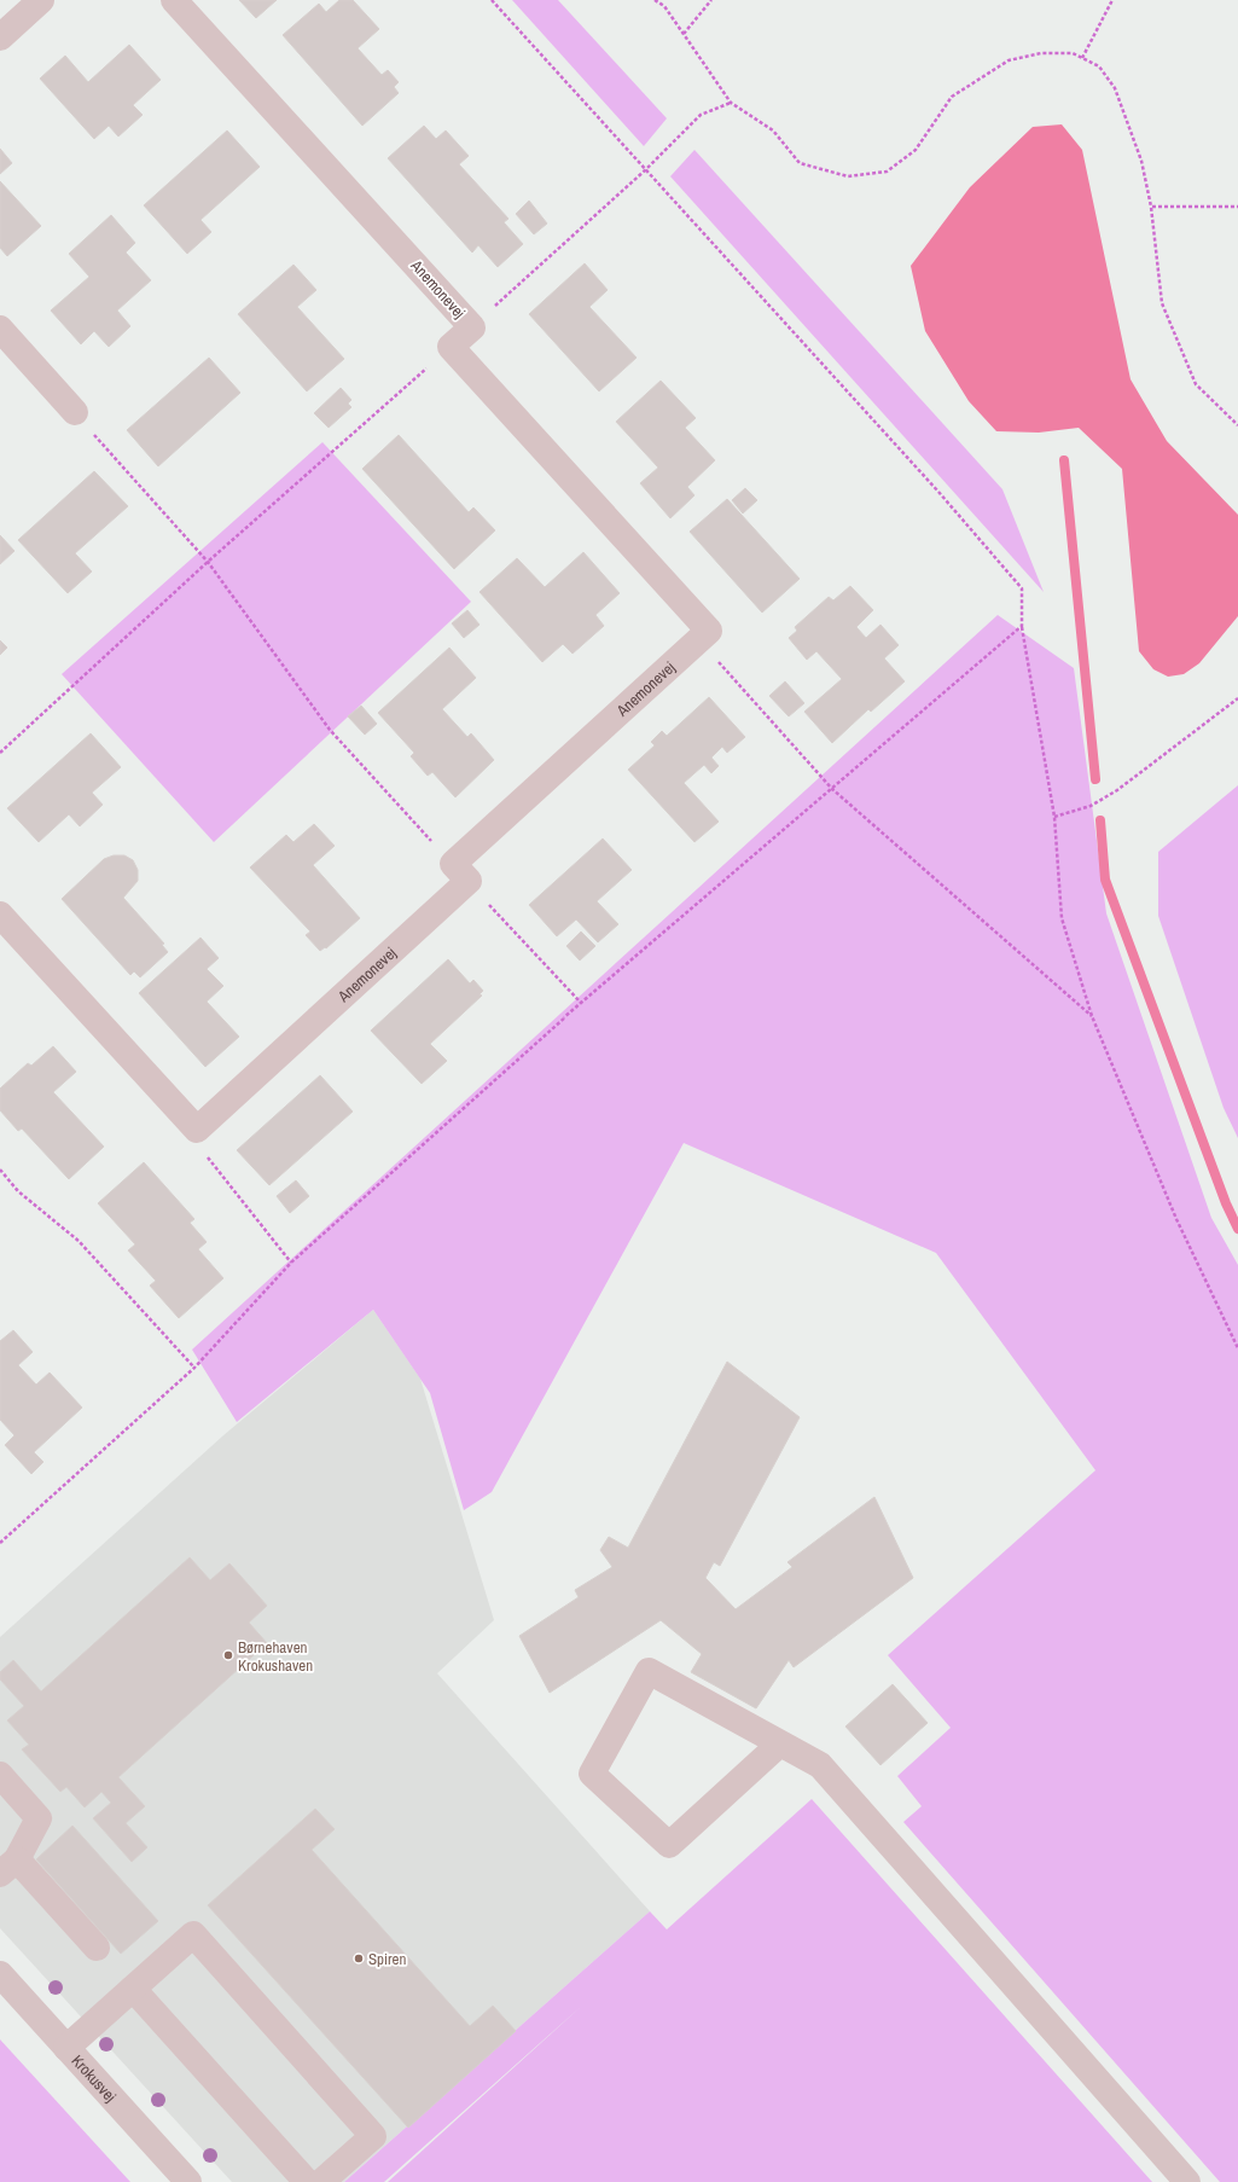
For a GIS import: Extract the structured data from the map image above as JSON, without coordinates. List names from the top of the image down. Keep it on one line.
{"streets":{"street":["Anemonevej","Krokusvej"]},"places":["Børnehaven Krokushaven","Spiren"]}
